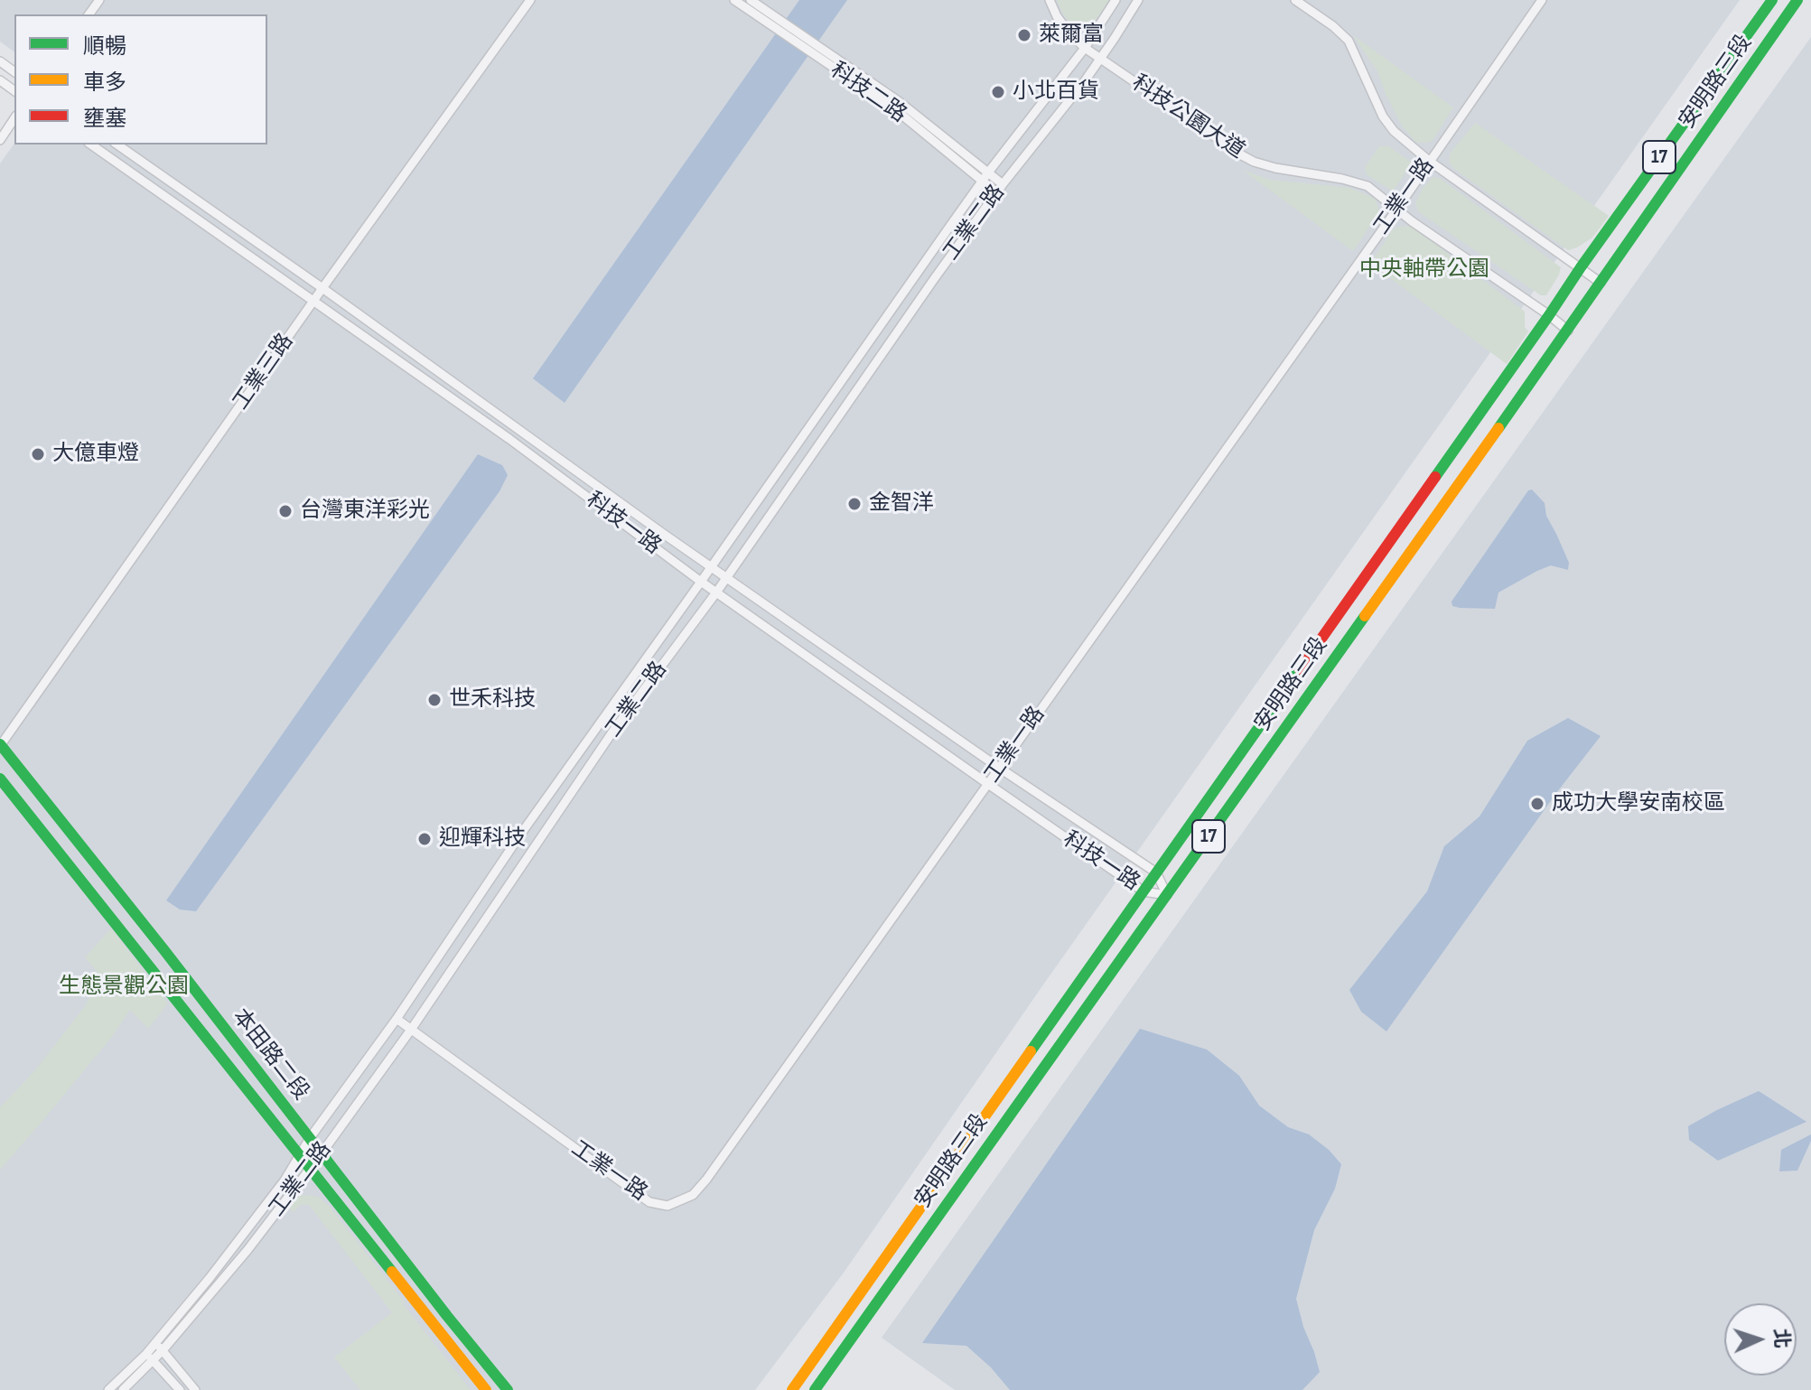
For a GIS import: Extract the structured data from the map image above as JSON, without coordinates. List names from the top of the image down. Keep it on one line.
{"streets":{"main road":["安明路三段","17","本田路二段"],"street":["科技二路","科技公園大道","工業一路","工業二路","工業三路","科技一路"]},"crossings":[["安明路三段","科技公園大道"],["安明路三段","科技一路"],["科技二路","工業二路"],["科技公園大道","工業一路"],["科技公園大道","工業二路"],["工業一路","工業二路"],["工業一路","科技一路"],["工業二路","科技一路"],["工業二路","本田路二段"],["工業三路","科技一路"],["工業三路","本田路二段"]],"parks":["中央軸帶公園","生態景觀公園"],"places":["萊爾富","小北百貨","大億車燈","金智洋","台灣東洋彩光","世禾科技","成功大學安南校區","迎輝科技"],"legend":["順暢","車多","壅塞"],"north":"right"}
